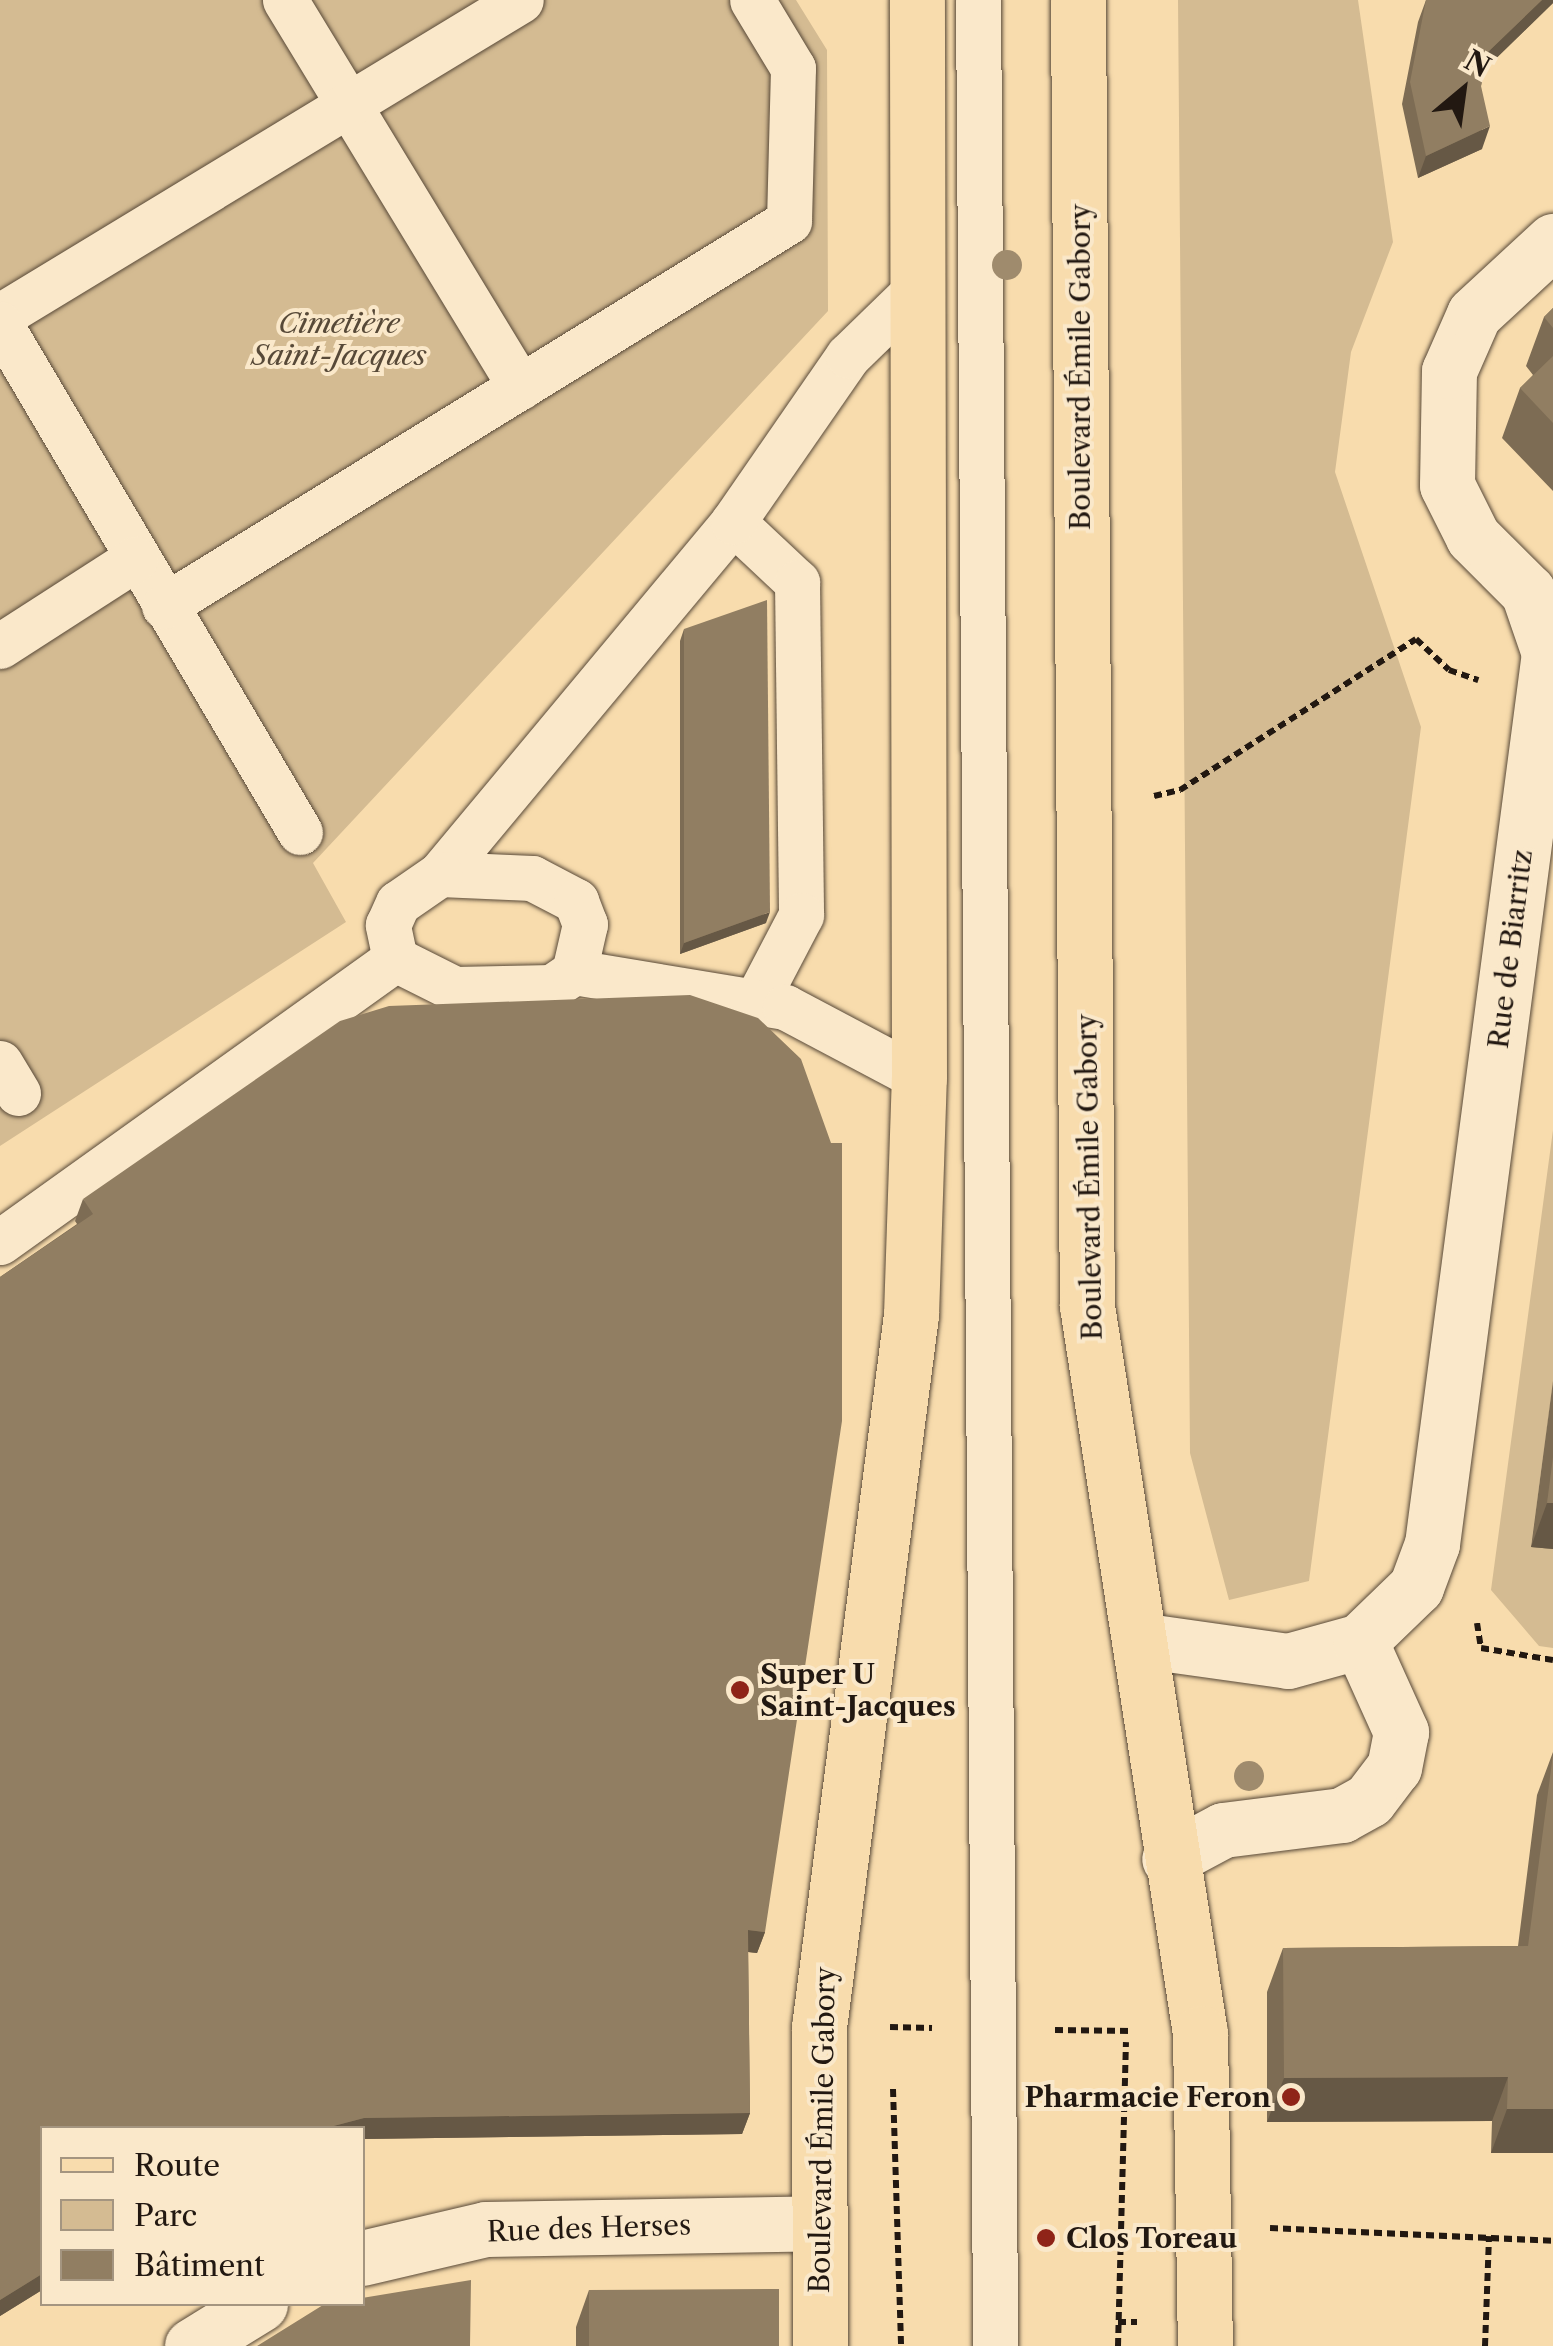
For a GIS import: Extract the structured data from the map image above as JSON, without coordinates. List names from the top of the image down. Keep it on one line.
{"streets":{"main road":["Boulevard Émile Gabory"],"street":["Rue de Biarritz","Rue des Herses"]},"crossings":[["Boulevard Émile Gabory","Rue des Herses"]],"parks":["Cimetière Saint-Jacques"],"places":["Super U Saint-Jacques","Pharmacie Feron","Clos Toreau"],"legend":["Route","Parc","Bâtiment"],"north":"top right"}
